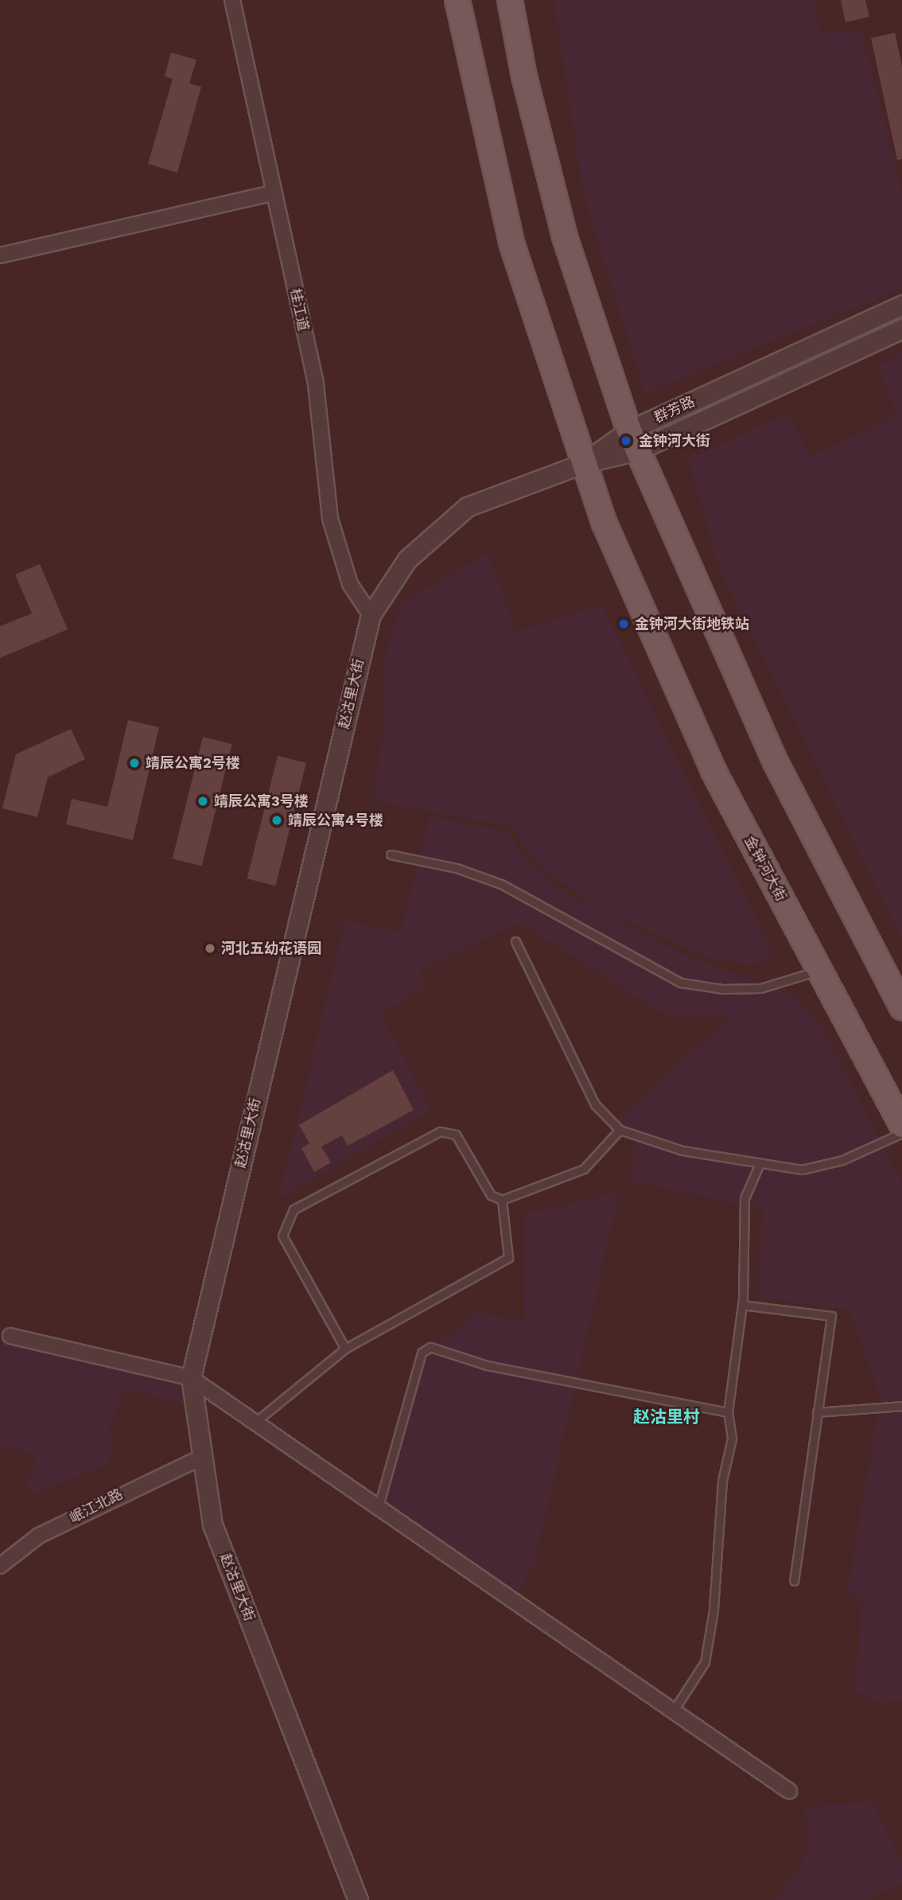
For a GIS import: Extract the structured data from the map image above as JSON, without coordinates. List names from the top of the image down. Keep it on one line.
{"streets":{"main road":["金钟河大街"],"street":["桂江道","群芳路","赵沽里大街","岷江北路"]},"crossings":[["桂江道","赵沽里大街"],["群芳路","赵沽里大街"],["群芳路","金钟河大街"],["赵沽里大街","金钟河大街"],["赵沽里大街","岷江北路"]],"districts":["赵沽里村"],"places":["金钟河大街","金钟河大街地铁站","靖辰公寓2号楼","靖辰公寓3号楼","靖辰公寓4号楼","河北五幼花语园"]}
